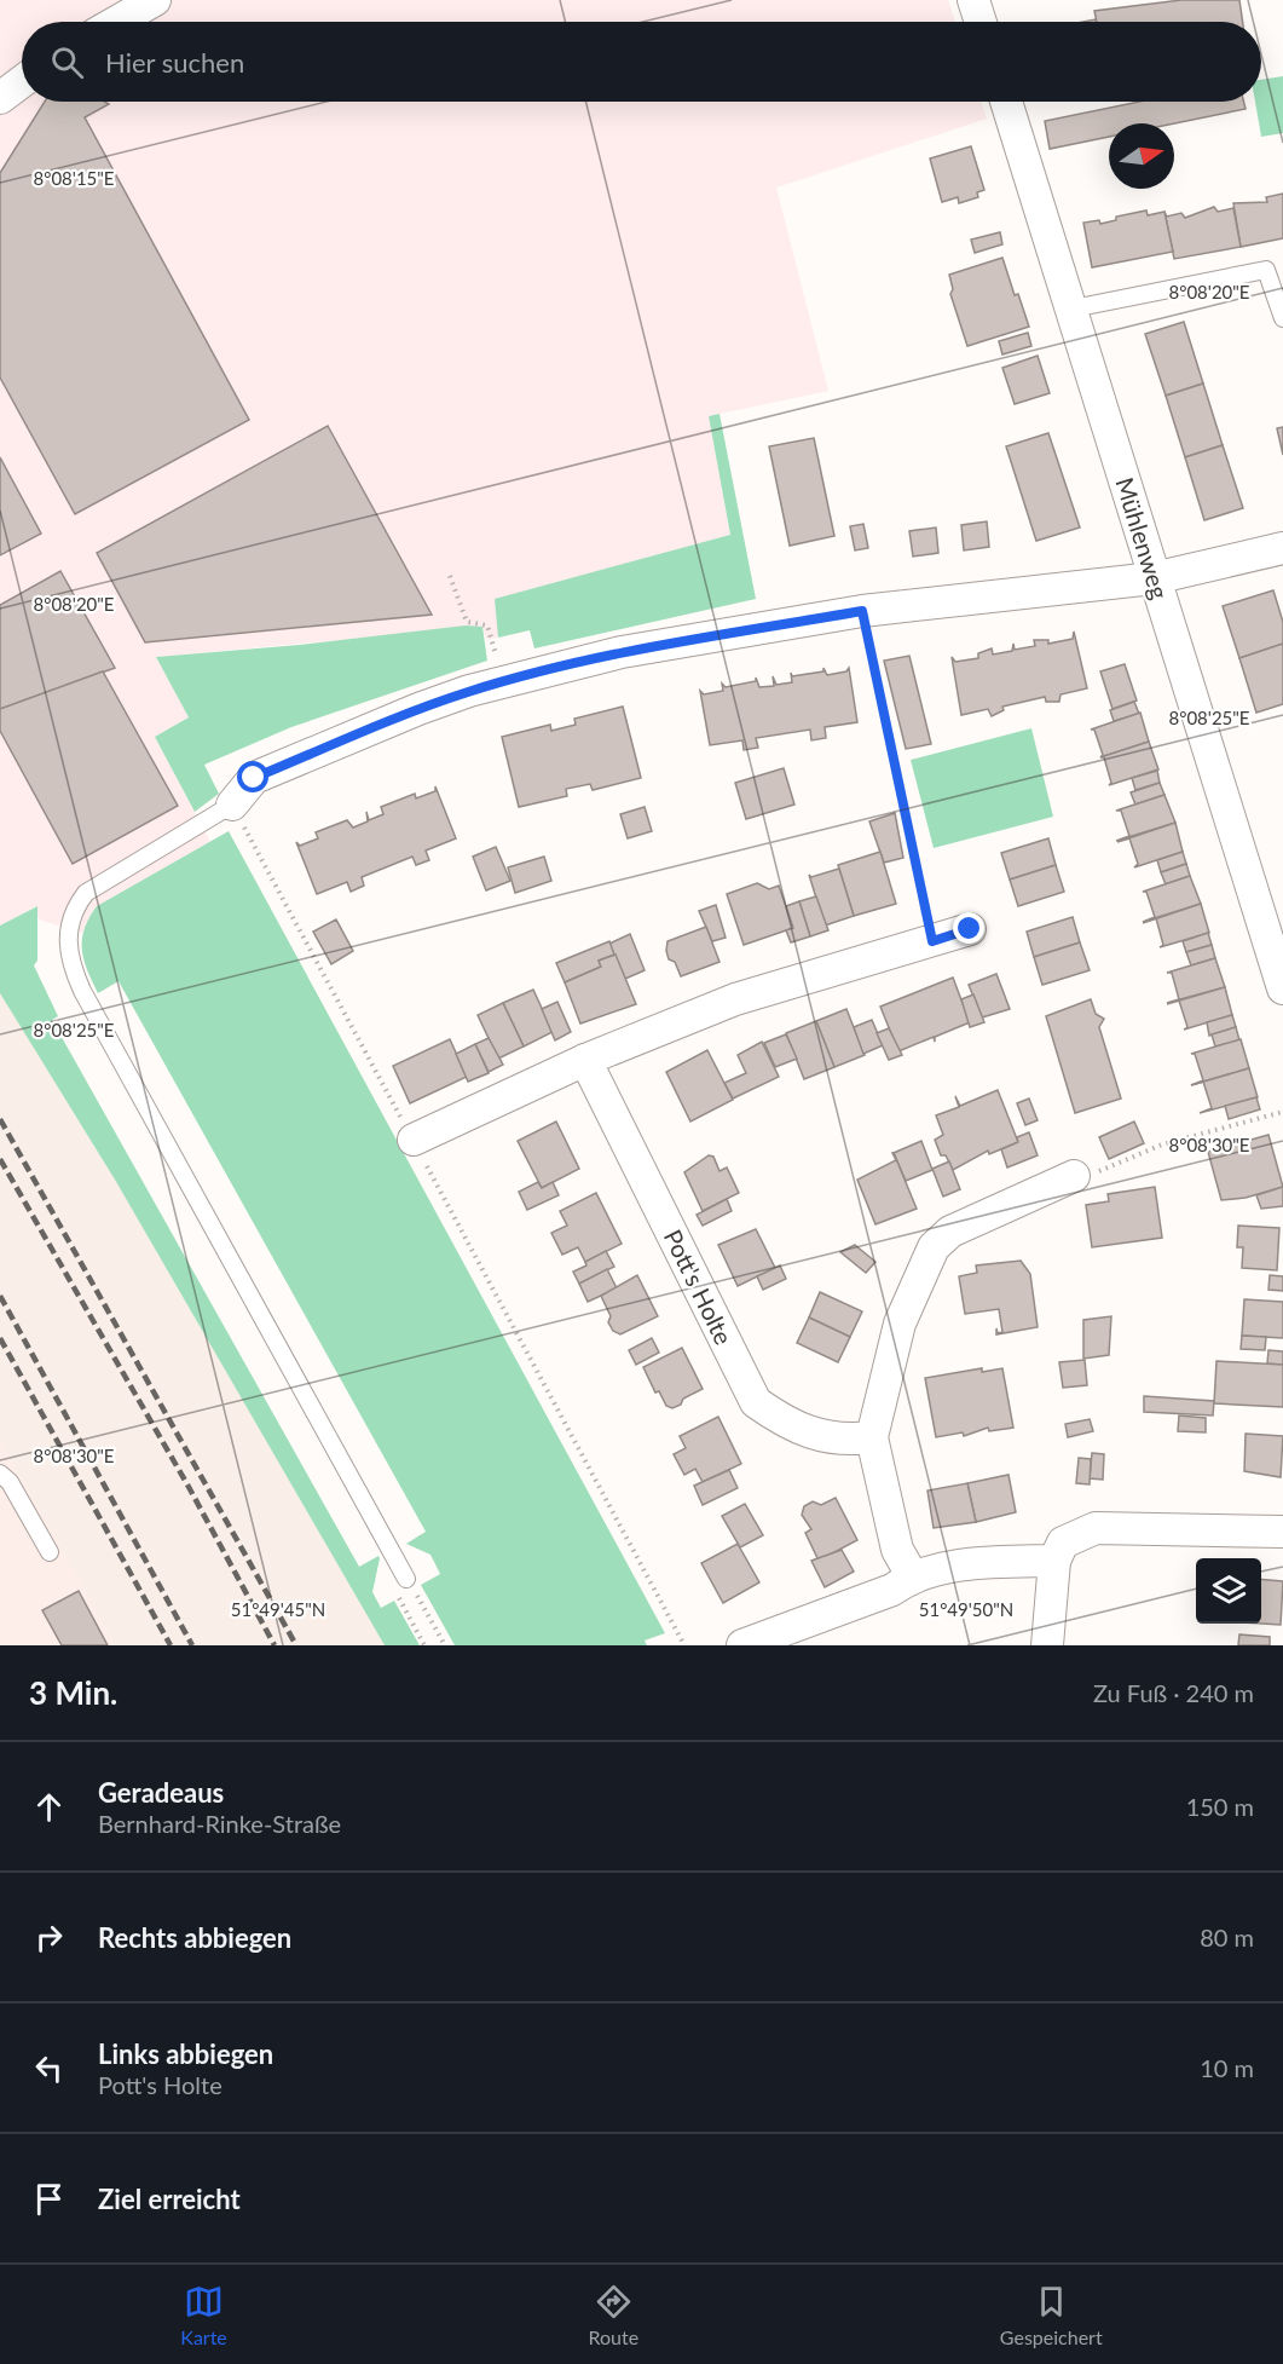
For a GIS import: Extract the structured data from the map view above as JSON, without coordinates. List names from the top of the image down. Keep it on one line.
{"streets":{"street":["Mühlenweg","Pott's Holte"]},"north":"right","page":{"search":"Hier suchen","heading":["3 Min.","Zu Fuß · 240 m"],"list":[["Geradeaus","Bernhard-Rinke-Straße","150 m"],["Rechts abbiegen","80 m"],["Links abbiegen","Pott's Holte","10 m"],"Ziel erreicht"],"nav":["Karte","Route","Gespeichert"]},"coordinates":["8°08'15\"E","8°08'20\"E","8°08'25\"E","8°08'30\"E","51°49'45\"N","51°49'50\"N"]}
